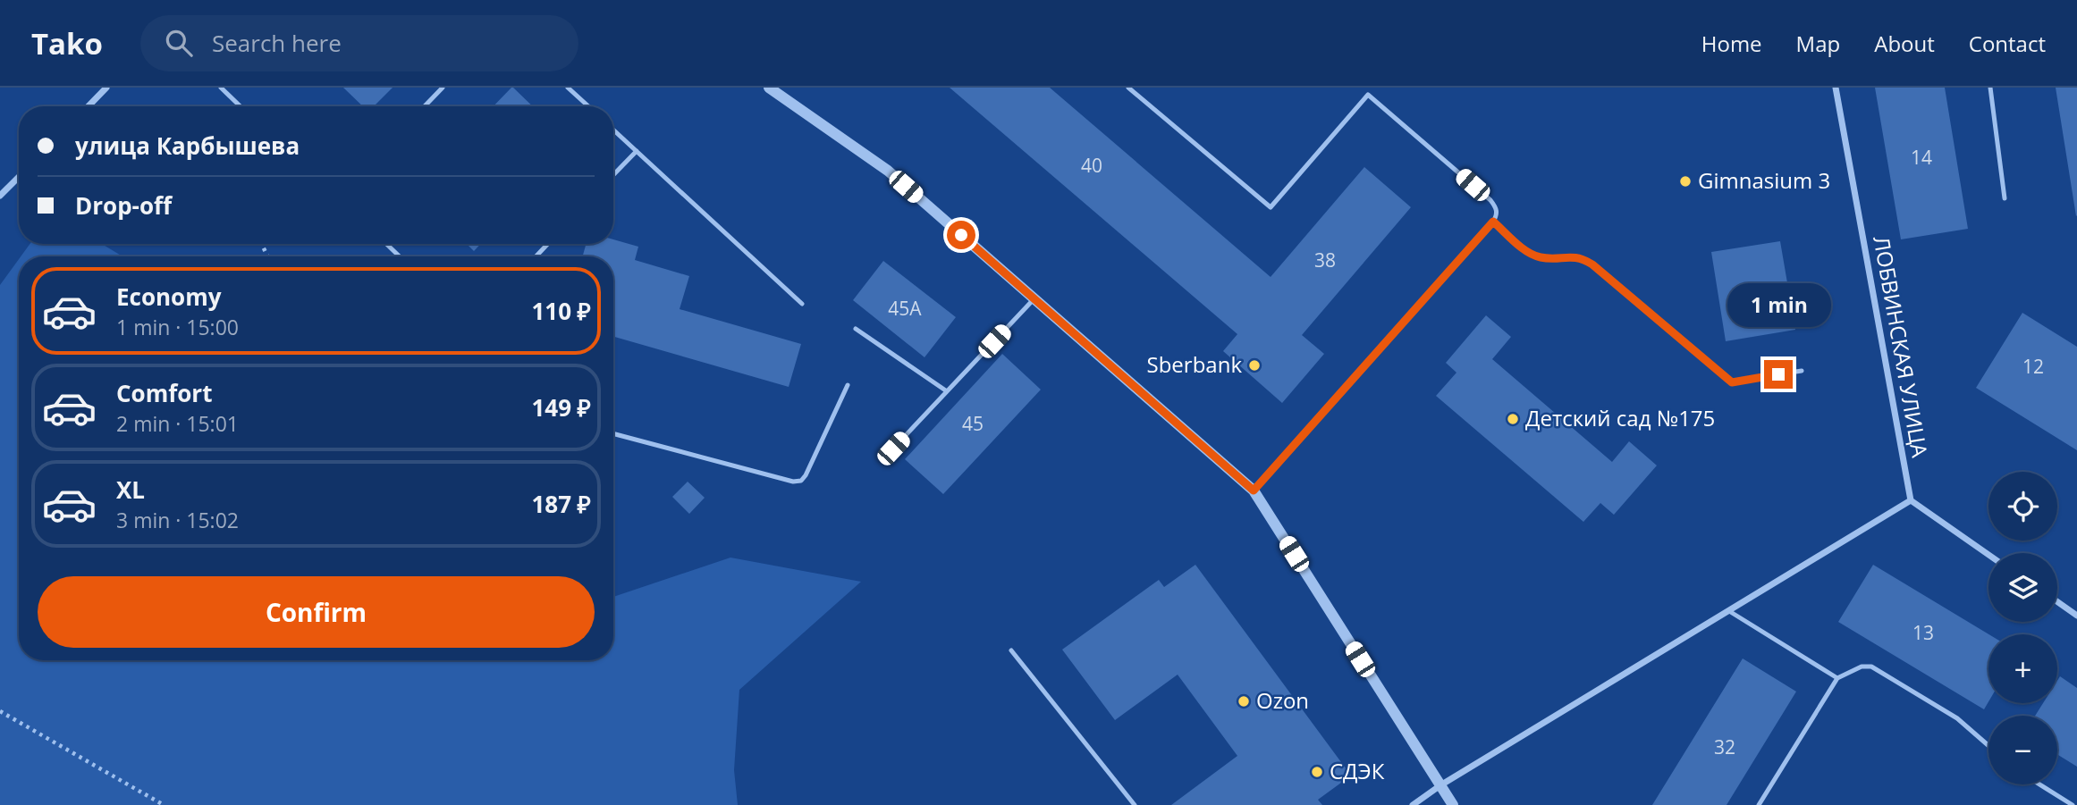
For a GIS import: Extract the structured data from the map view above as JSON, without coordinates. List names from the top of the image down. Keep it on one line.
{"streets":{"street":["ЛОБВИНСКАЯ УЛИЦА"]},"places":["Gimnasium 3","Sberbank","Детский сад №175","Ozon","СДЭК"],"house_numbers":["14","40","38","45А","12","45","13","32"],"page":{"header":"Tako","search":"Search here","nav":["Home","Map","About","Contact"],"banner":["улица Карбышева","Drop-off"],"list":[{"name":"Economy","note":"1 min · 15:00","value":"110 ₽"},{"name":"Comfort","note":"2 min · 15:01","value":"149 ₽"},{"name":"XL","note":"3 min · 15:02","value":"187 ₽"}],"bubble":"1 min","map_buttons":["+","−"],"buttons":"Confirm"}}
